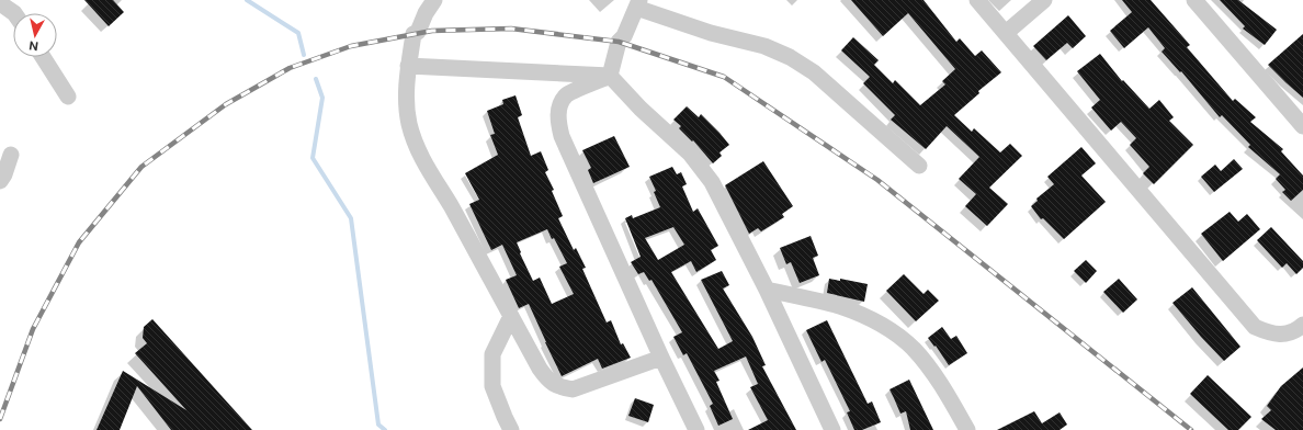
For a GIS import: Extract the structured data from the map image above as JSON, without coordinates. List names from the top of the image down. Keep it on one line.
{"north":"bottom"}
